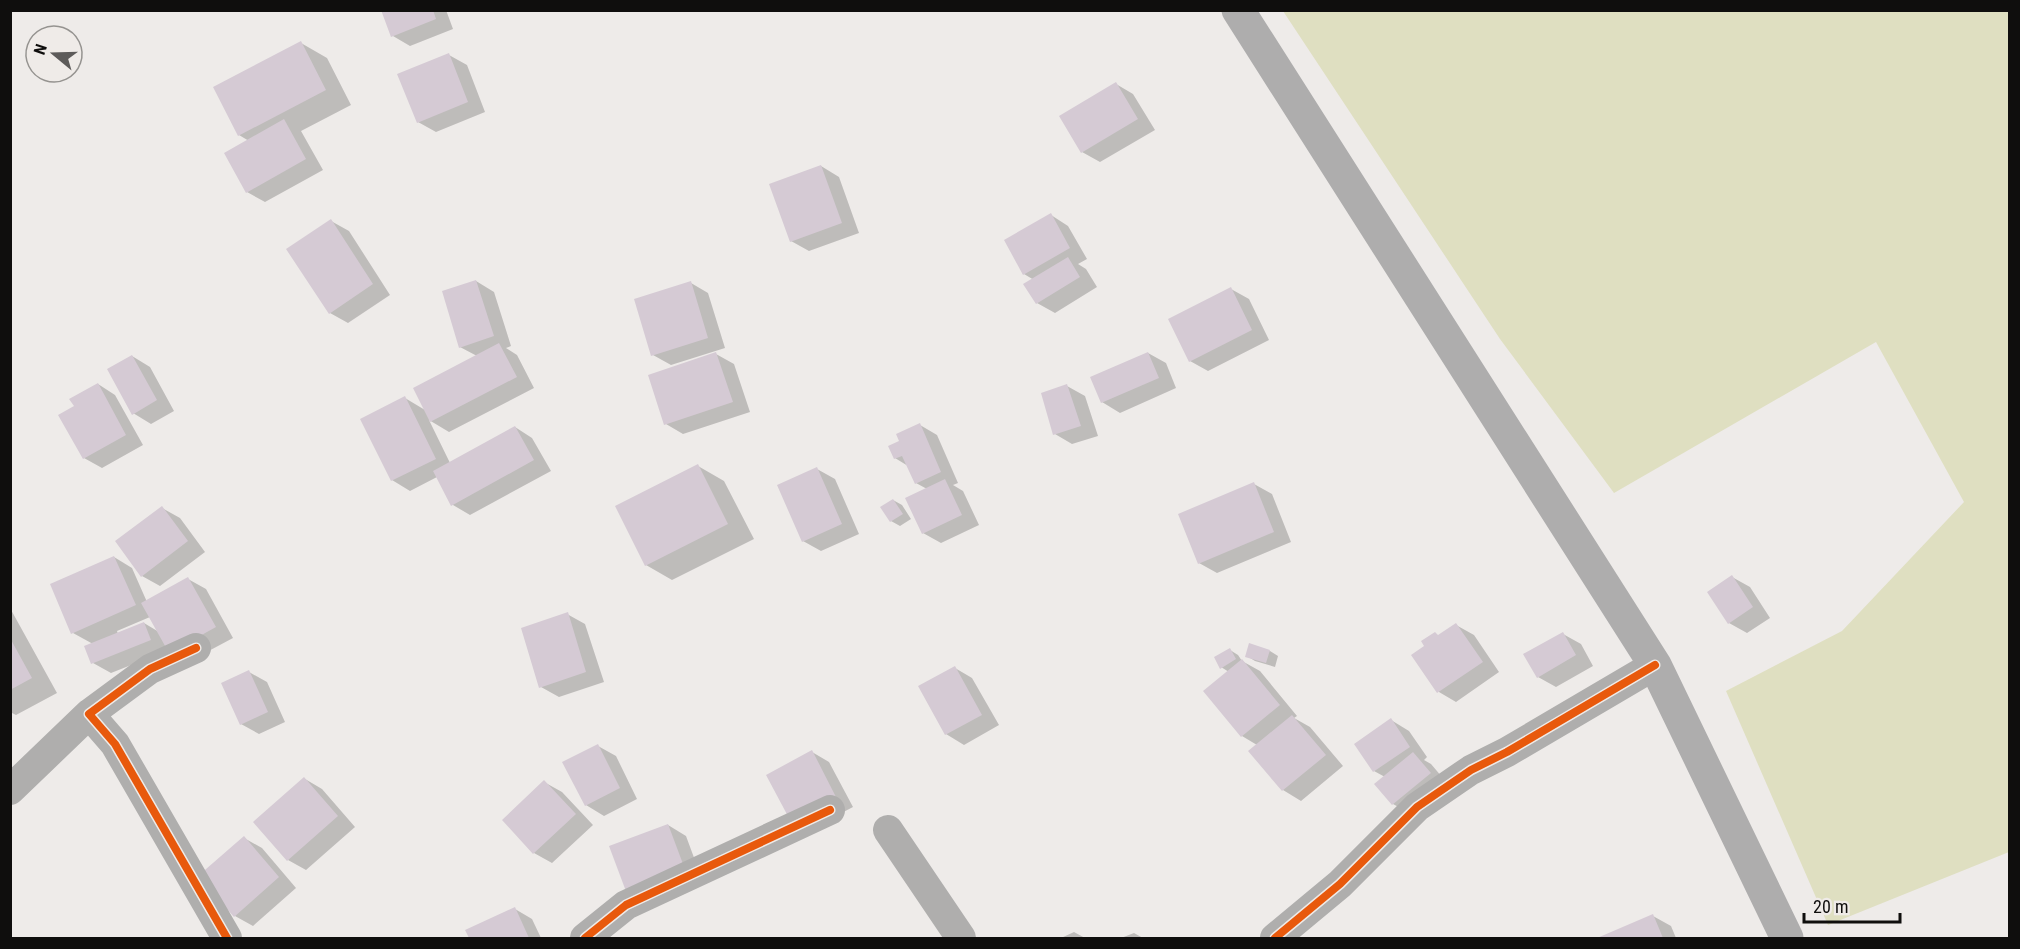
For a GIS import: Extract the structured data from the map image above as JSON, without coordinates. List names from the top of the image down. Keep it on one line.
{"scale_bar":"20 m","north":"left"}
